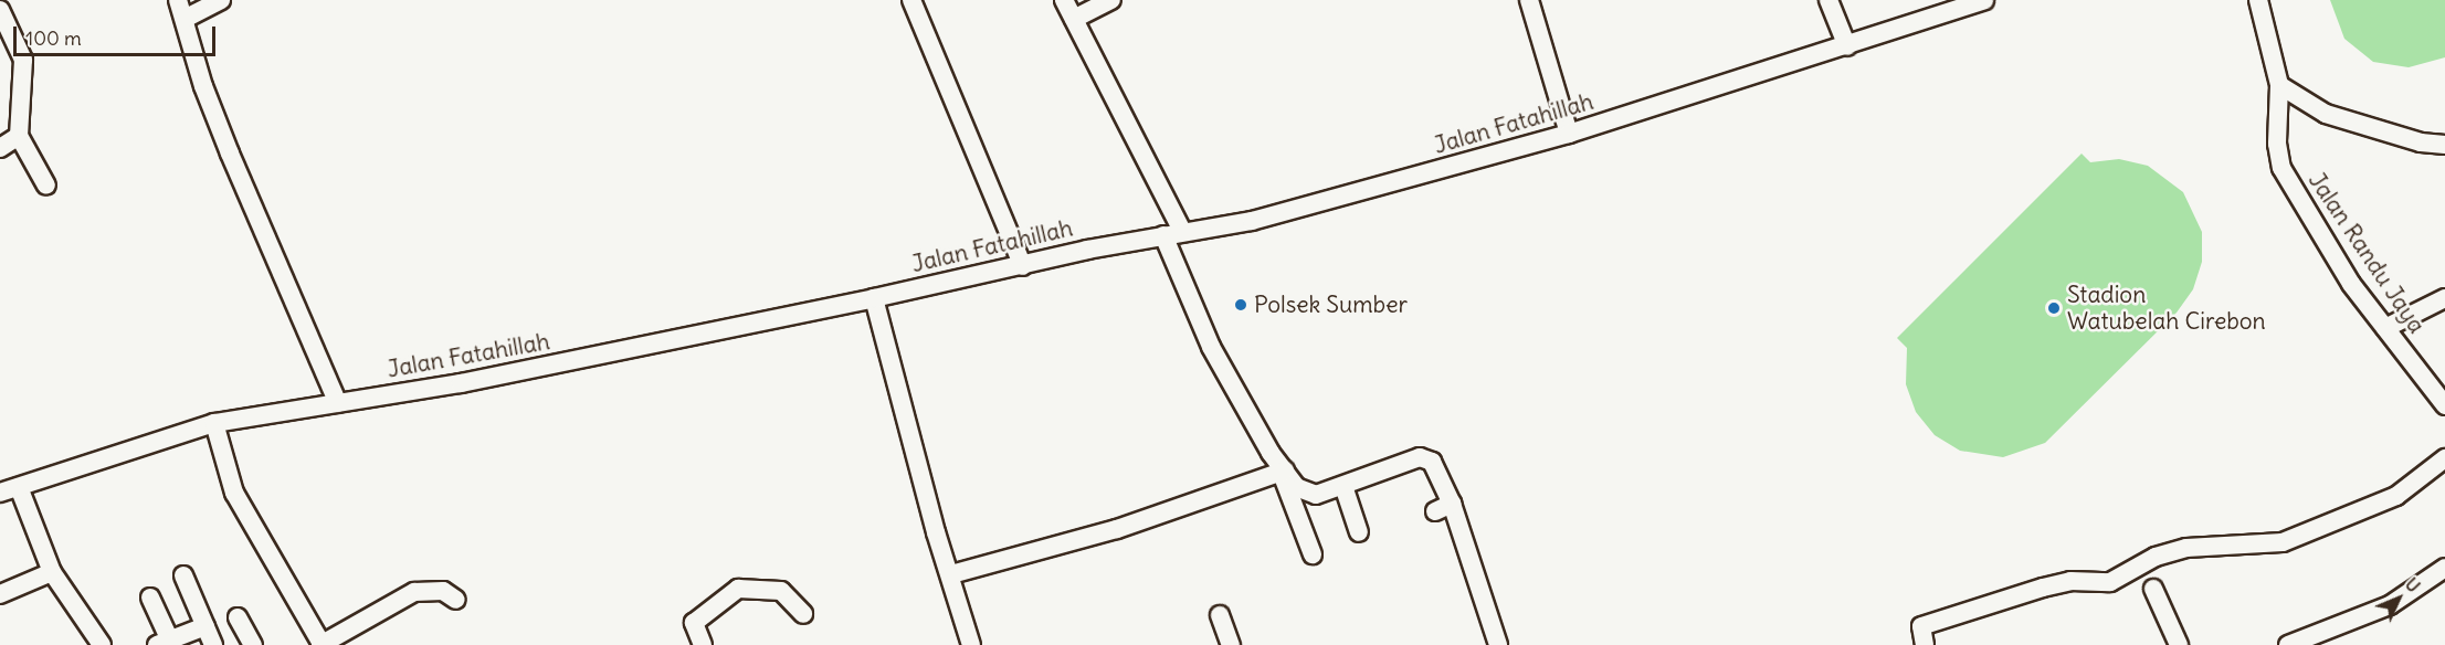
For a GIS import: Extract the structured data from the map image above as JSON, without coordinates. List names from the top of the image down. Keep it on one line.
{"streets":{"street":["Jalan Fatahillah","Jalan Randu Jaya"]},"places":["Polsek Sumber","Stadion Watubelah Cirebon"],"scale_bar":"100 m","north":"top right"}
